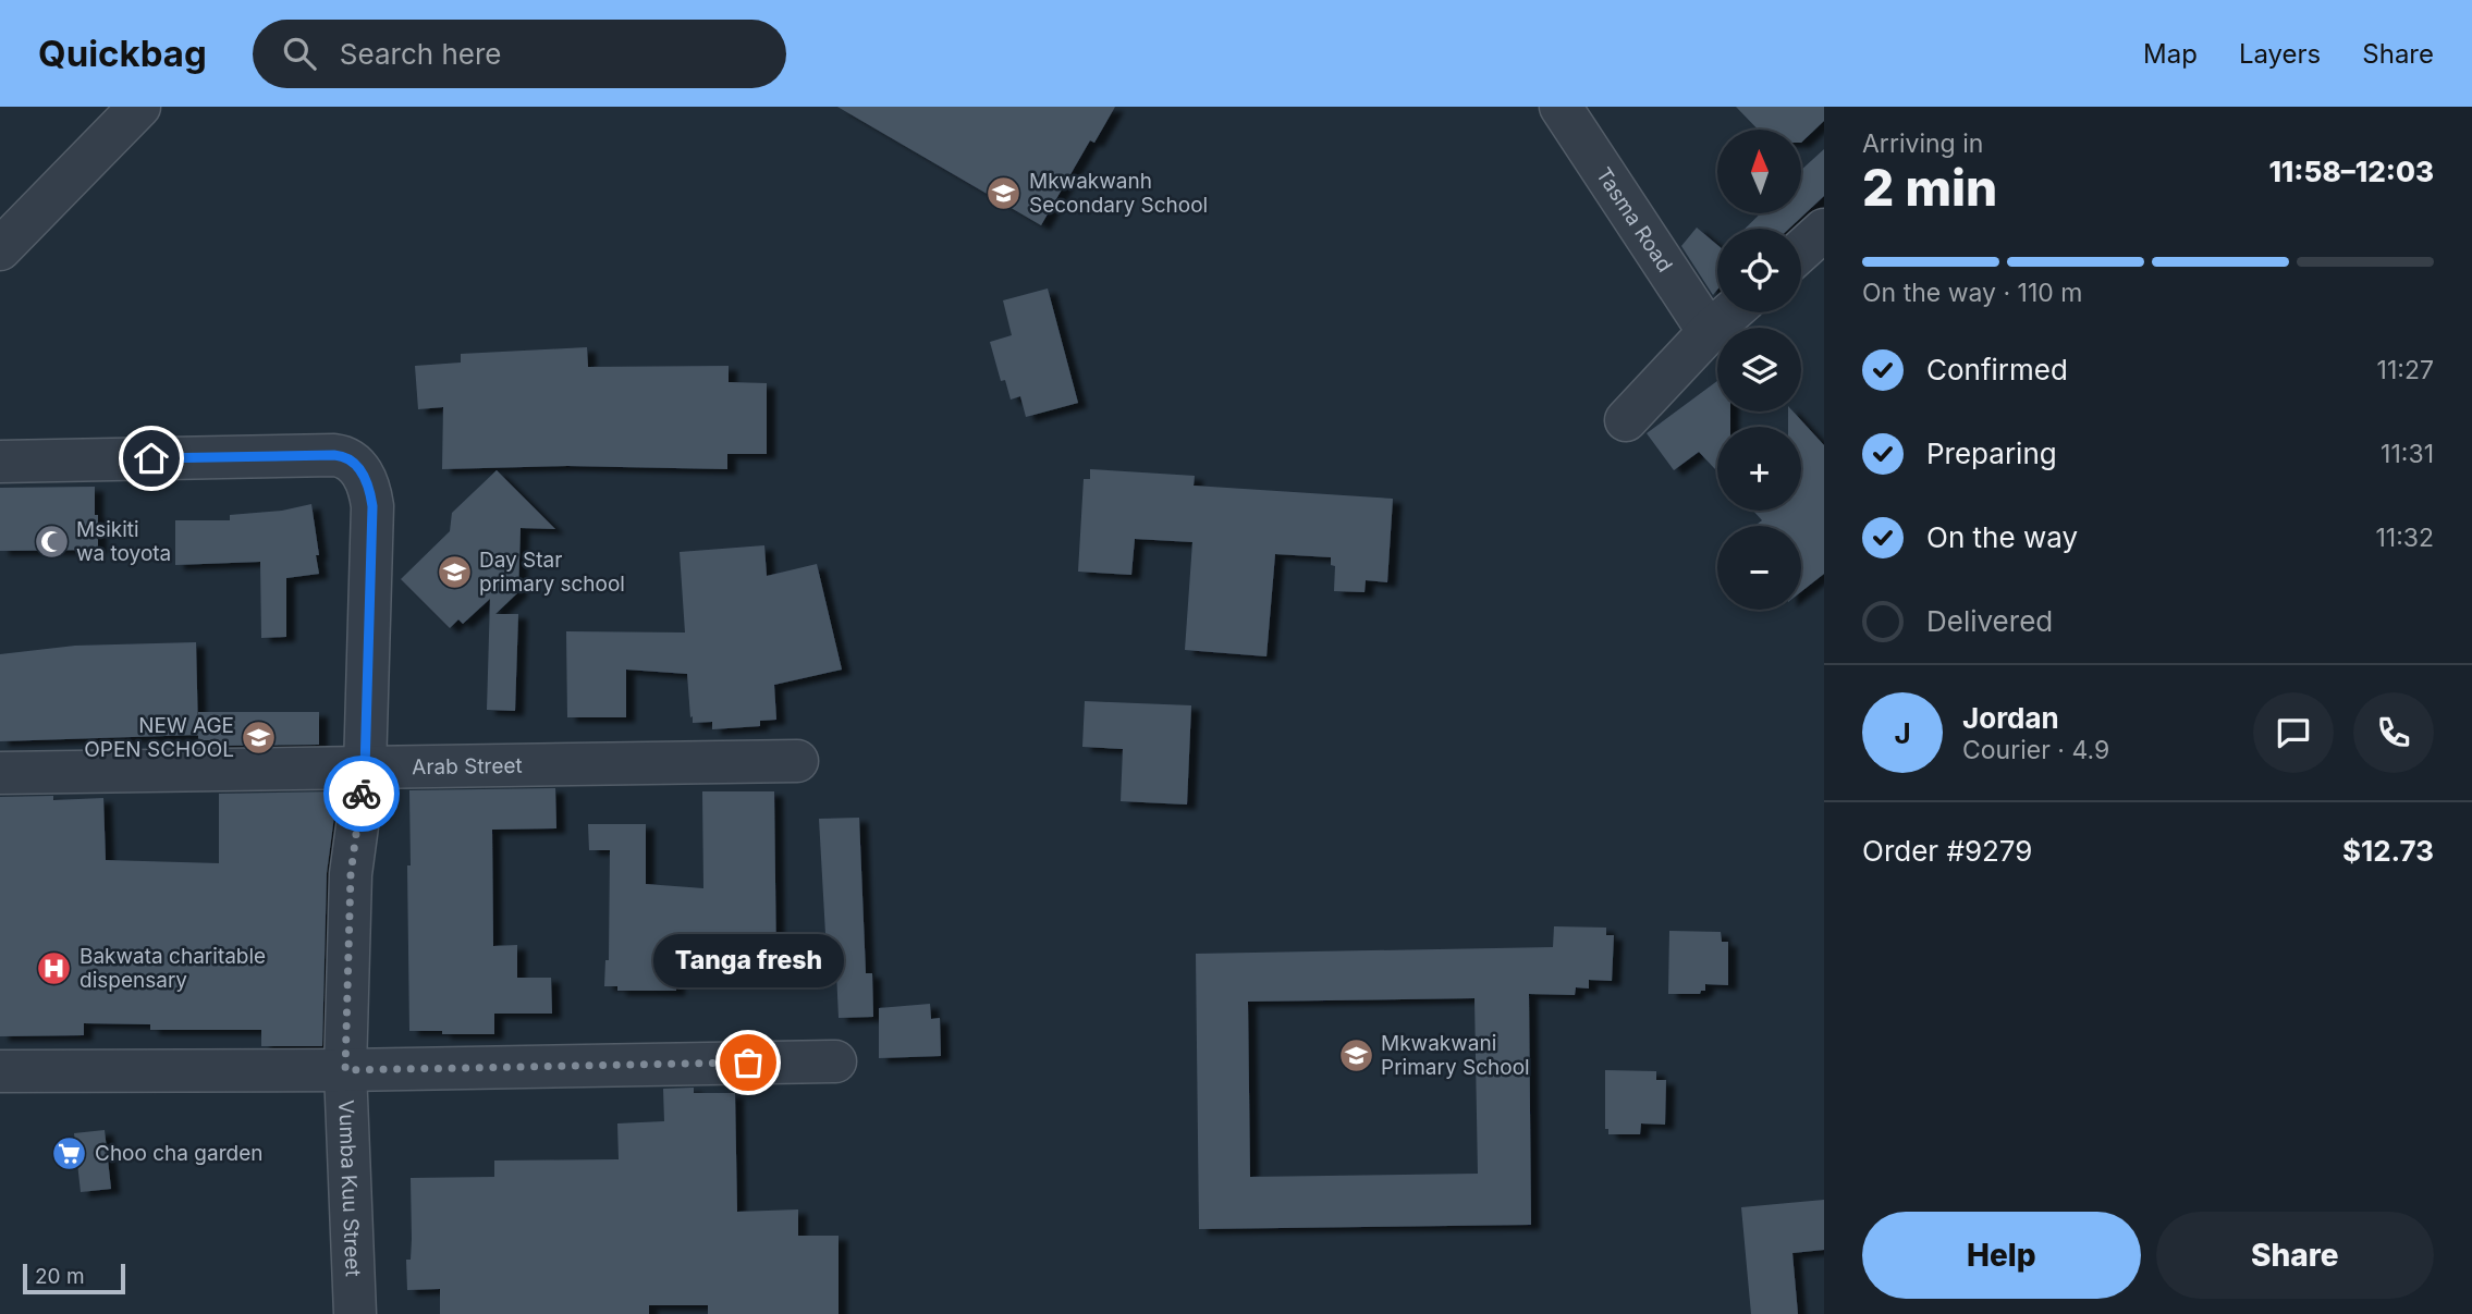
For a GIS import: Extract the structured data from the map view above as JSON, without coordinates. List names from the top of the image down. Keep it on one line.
{"streets":{"street":["Tasma Road","Arab Street","Vumba Kuu Street"]},"crossings":[["Arab Street","Vumba Kuu Street"]],"places":{"school or university":["Mkwakwanh Secondary School","Day Star primary school","NEW AGE OPEN SCHOOL","Mkwakwani Primary School"],"mosque":["Msikiti wa toyota"],"hospital":["Bakwata charitable dispensary"],"other":["Tanga fresh"],"supermarket":["Choo cha garden"]},"scale_bar":"20 m","north":"top","page":{"header":"Quickbag","search":"Search here","nav":["Map","Layers","Share"],"heading":["2 min","Arriving in","11:58–12:03"],"panel":["Jordan","Courier · 4.9","Order #9279","$12.73"],"map_buttons":["+","−"],"bar":"On the way · 110 m","list":[["Confirmed","11:27"],["Preparing","11:31"],["On the way","11:32"],"Delivered"],"round":"J","bubble":"Tanga fresh","buttons":["Help","Share"],"scale":"20 m"}}
